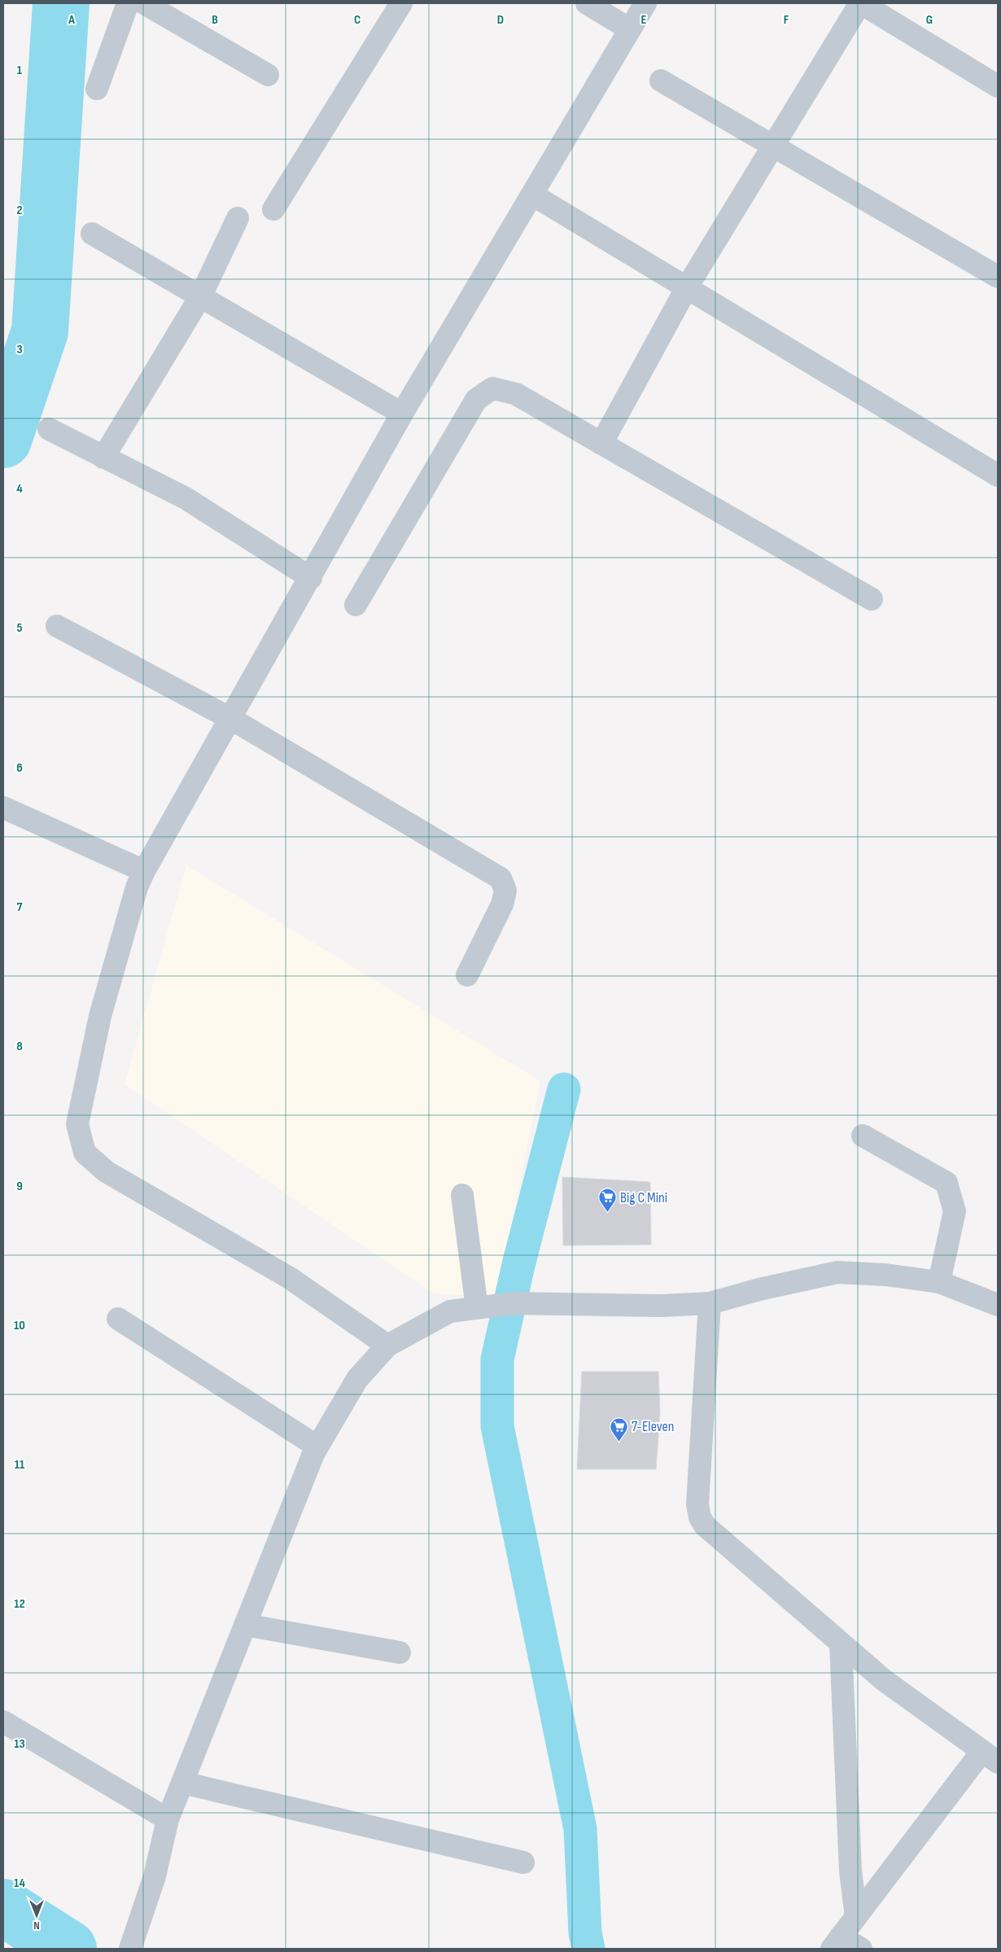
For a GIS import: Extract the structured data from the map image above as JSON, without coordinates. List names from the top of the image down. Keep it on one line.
{"places":{"supermarket":["Big C Mini","7-Eleven"]},"north":"bottom","grid":{"columns":["A","B","C","D","E","F","G"],"rows":["1","2","3","4","5","6","7","8","9","10","11","12","13","14"]}}
